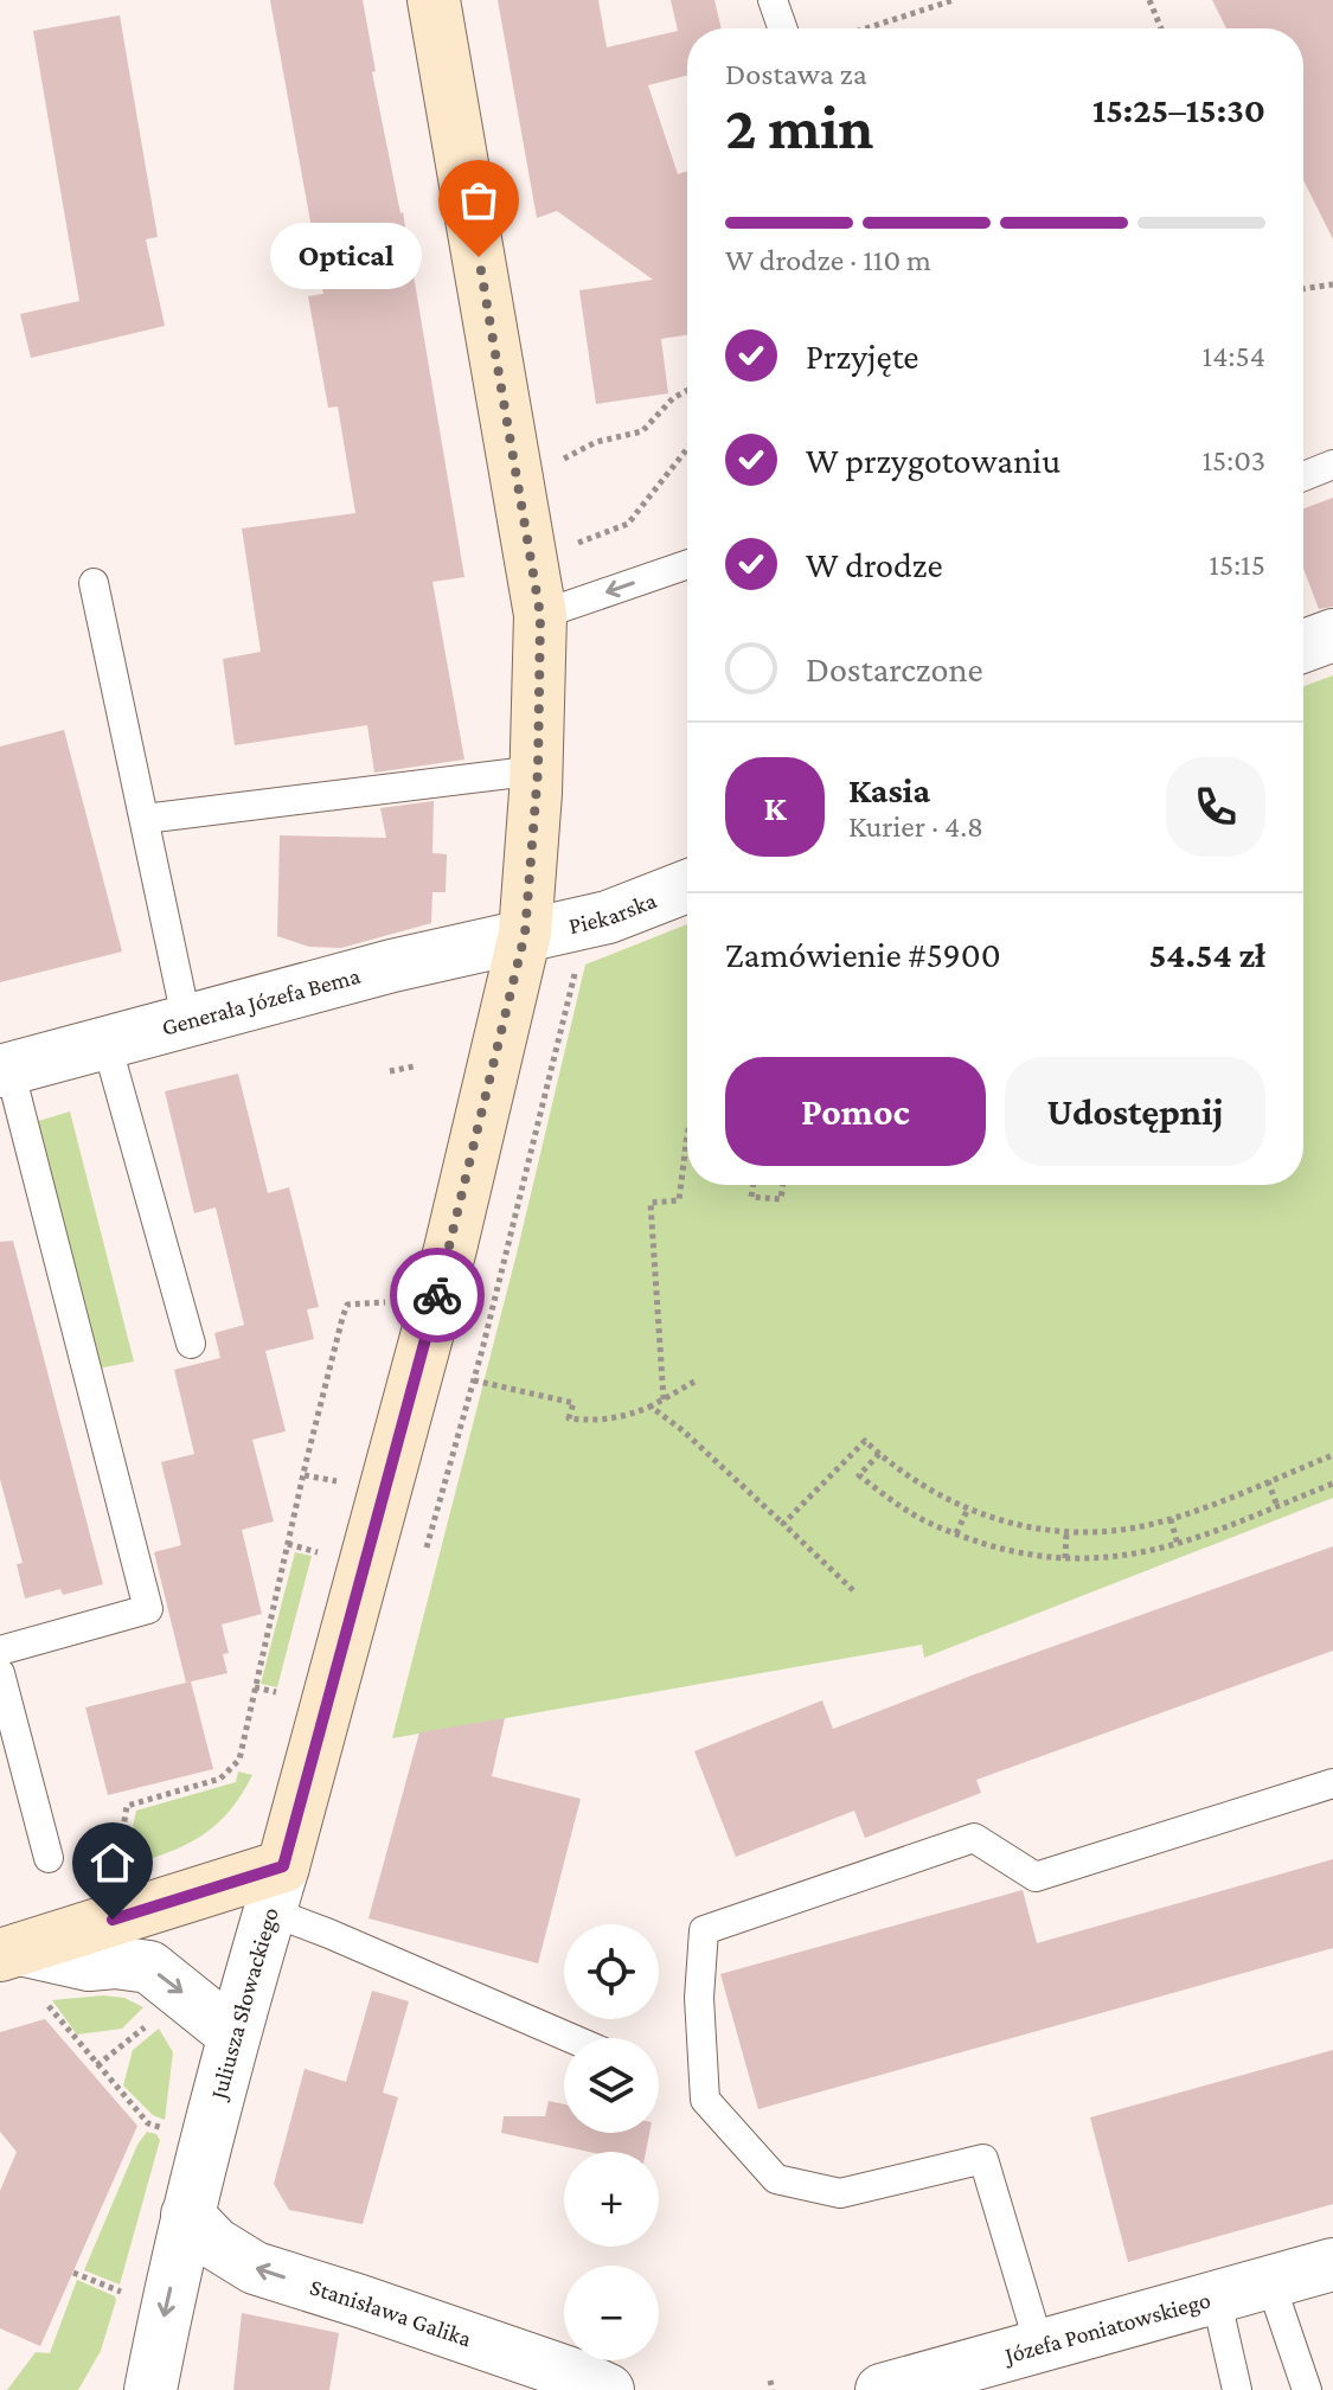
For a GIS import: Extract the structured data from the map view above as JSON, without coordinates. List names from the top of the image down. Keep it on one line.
{"streets":{"main road":["Juliusza Słowackiego"],"street":["Piekarska","Generała Józefa Bema","Stanisława Galika","Józefa Poniatowskiego"]},"crossings":[["Piekarska","Generała Józefa Bema"],["Piekarska","Juliusza Słowackiego"],["Generała Józefa Bema","Juliusza Słowackiego"],["Juliusza Słowackiego","Stanisława Galika"]],"one_way":["Stanisława Galika"],"places":["Optical"],"page":{"heading":["2 min","Dostawa za","15:25–15:30"],"panel":["Kasia","Kurier · 4.8","Zamówienie #5900","54.54 zł"],"bar":"W drodze · 110 m","bubble":"Optical","list":[["Przyjęte","14:54"],["W przygotowaniu","15:03"],["W drodze","15:15"],"Dostarczone"],"round":"K","buttons":["Pomoc","Udostępnij"],"map_buttons":["+","−"]}}
